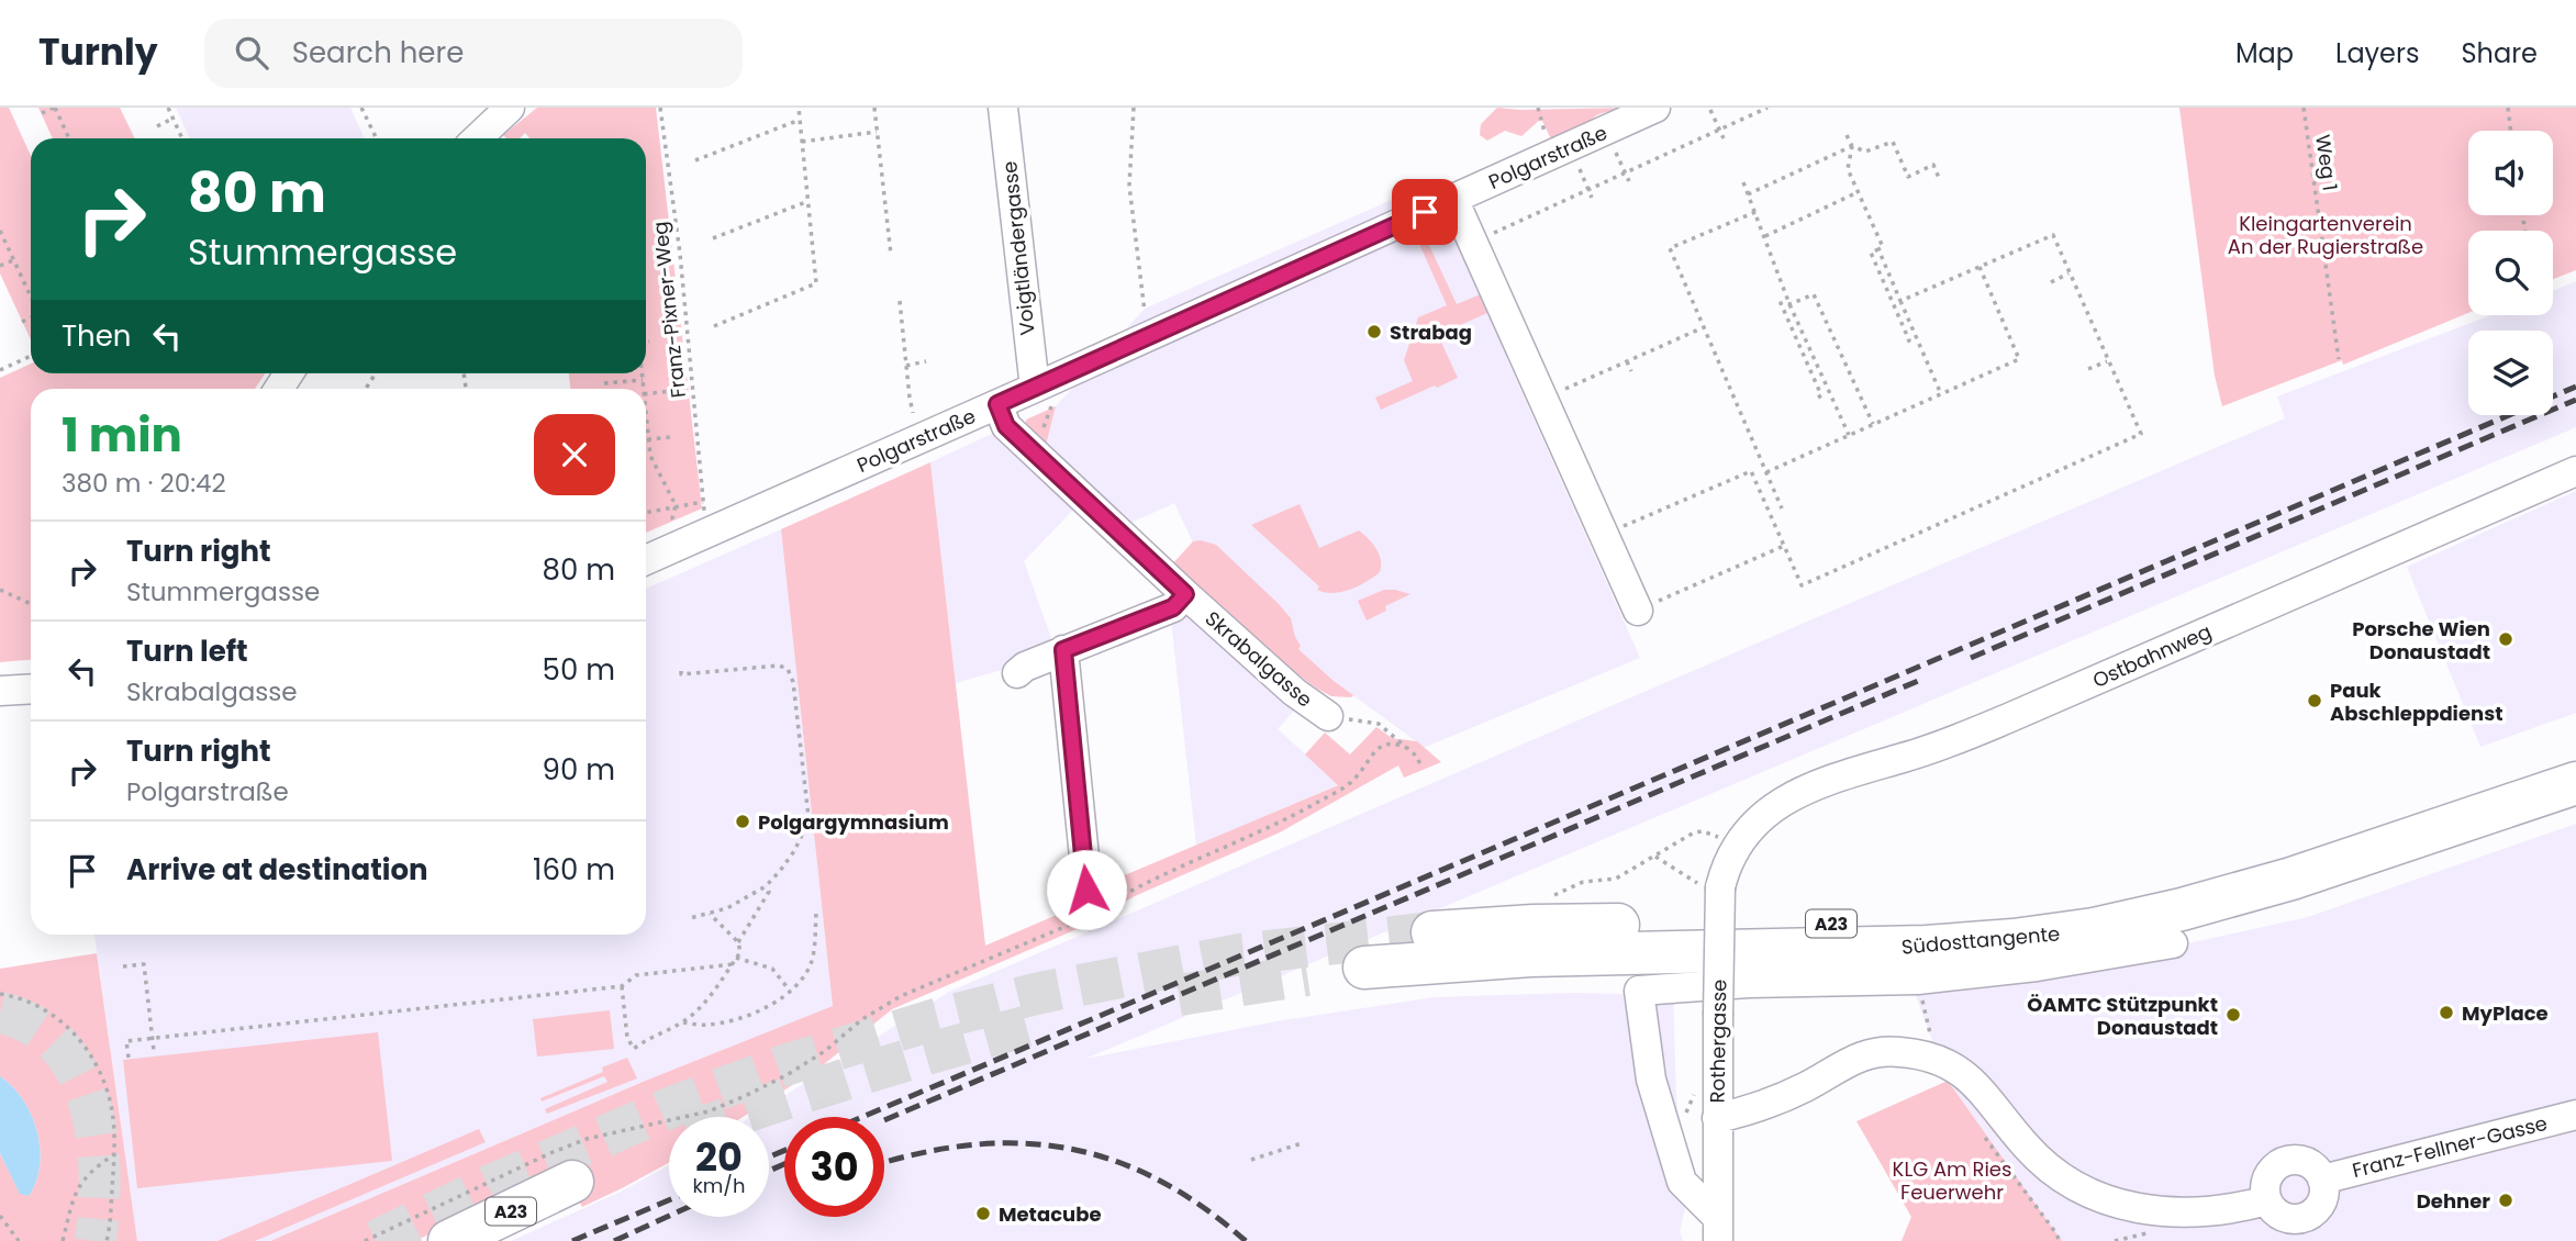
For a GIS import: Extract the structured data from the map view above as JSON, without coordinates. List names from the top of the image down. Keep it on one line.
{"streets":{"highway":["A23","Südosttangente"],"street":["Polgarstraße","Voigtländergasse","Ostbahnweg","Skrabalgasse","Rothergasse","Franz-Fellner-Gasse"],"path":["Weg 1","Franz-Pixner-Weg"]},"crossings":[["Polgarstraße","Voigtländergasse"],["Polgarstraße","Skrabalgasse"],["Ostbahnweg","Rothergasse"]],"parks":["Kleingartenverein An der Rugierstraße","KLG Am Ries Feuerwehr"],"places":["Strabag","Porsche Wien Donaustadt","Pauk Abschleppdienst","Polgargymnasium","MyPlace","ÖAMTC Stützpunkt Donaustadt","Dehner","Metacube"],"page":{"header":"Turnly","search":"Search here","nav":["Map","Layers","Share"],"turn":["80 m","Stummergasse"],"then":"Then","heading":["1 min","380 m · 20:42"],"list":[{"name":"Turn right","note":"Stummergasse","value":"80 m"},{"name":"Turn left","note":"Skrabalgasse","value":"50 m"},{"name":"Turn right","note":"Polgarstraße","value":"90 m"},{"name":"Arrive at destination","value":"160 m"}],"speed":"20 km/h","limit":"30"}}
